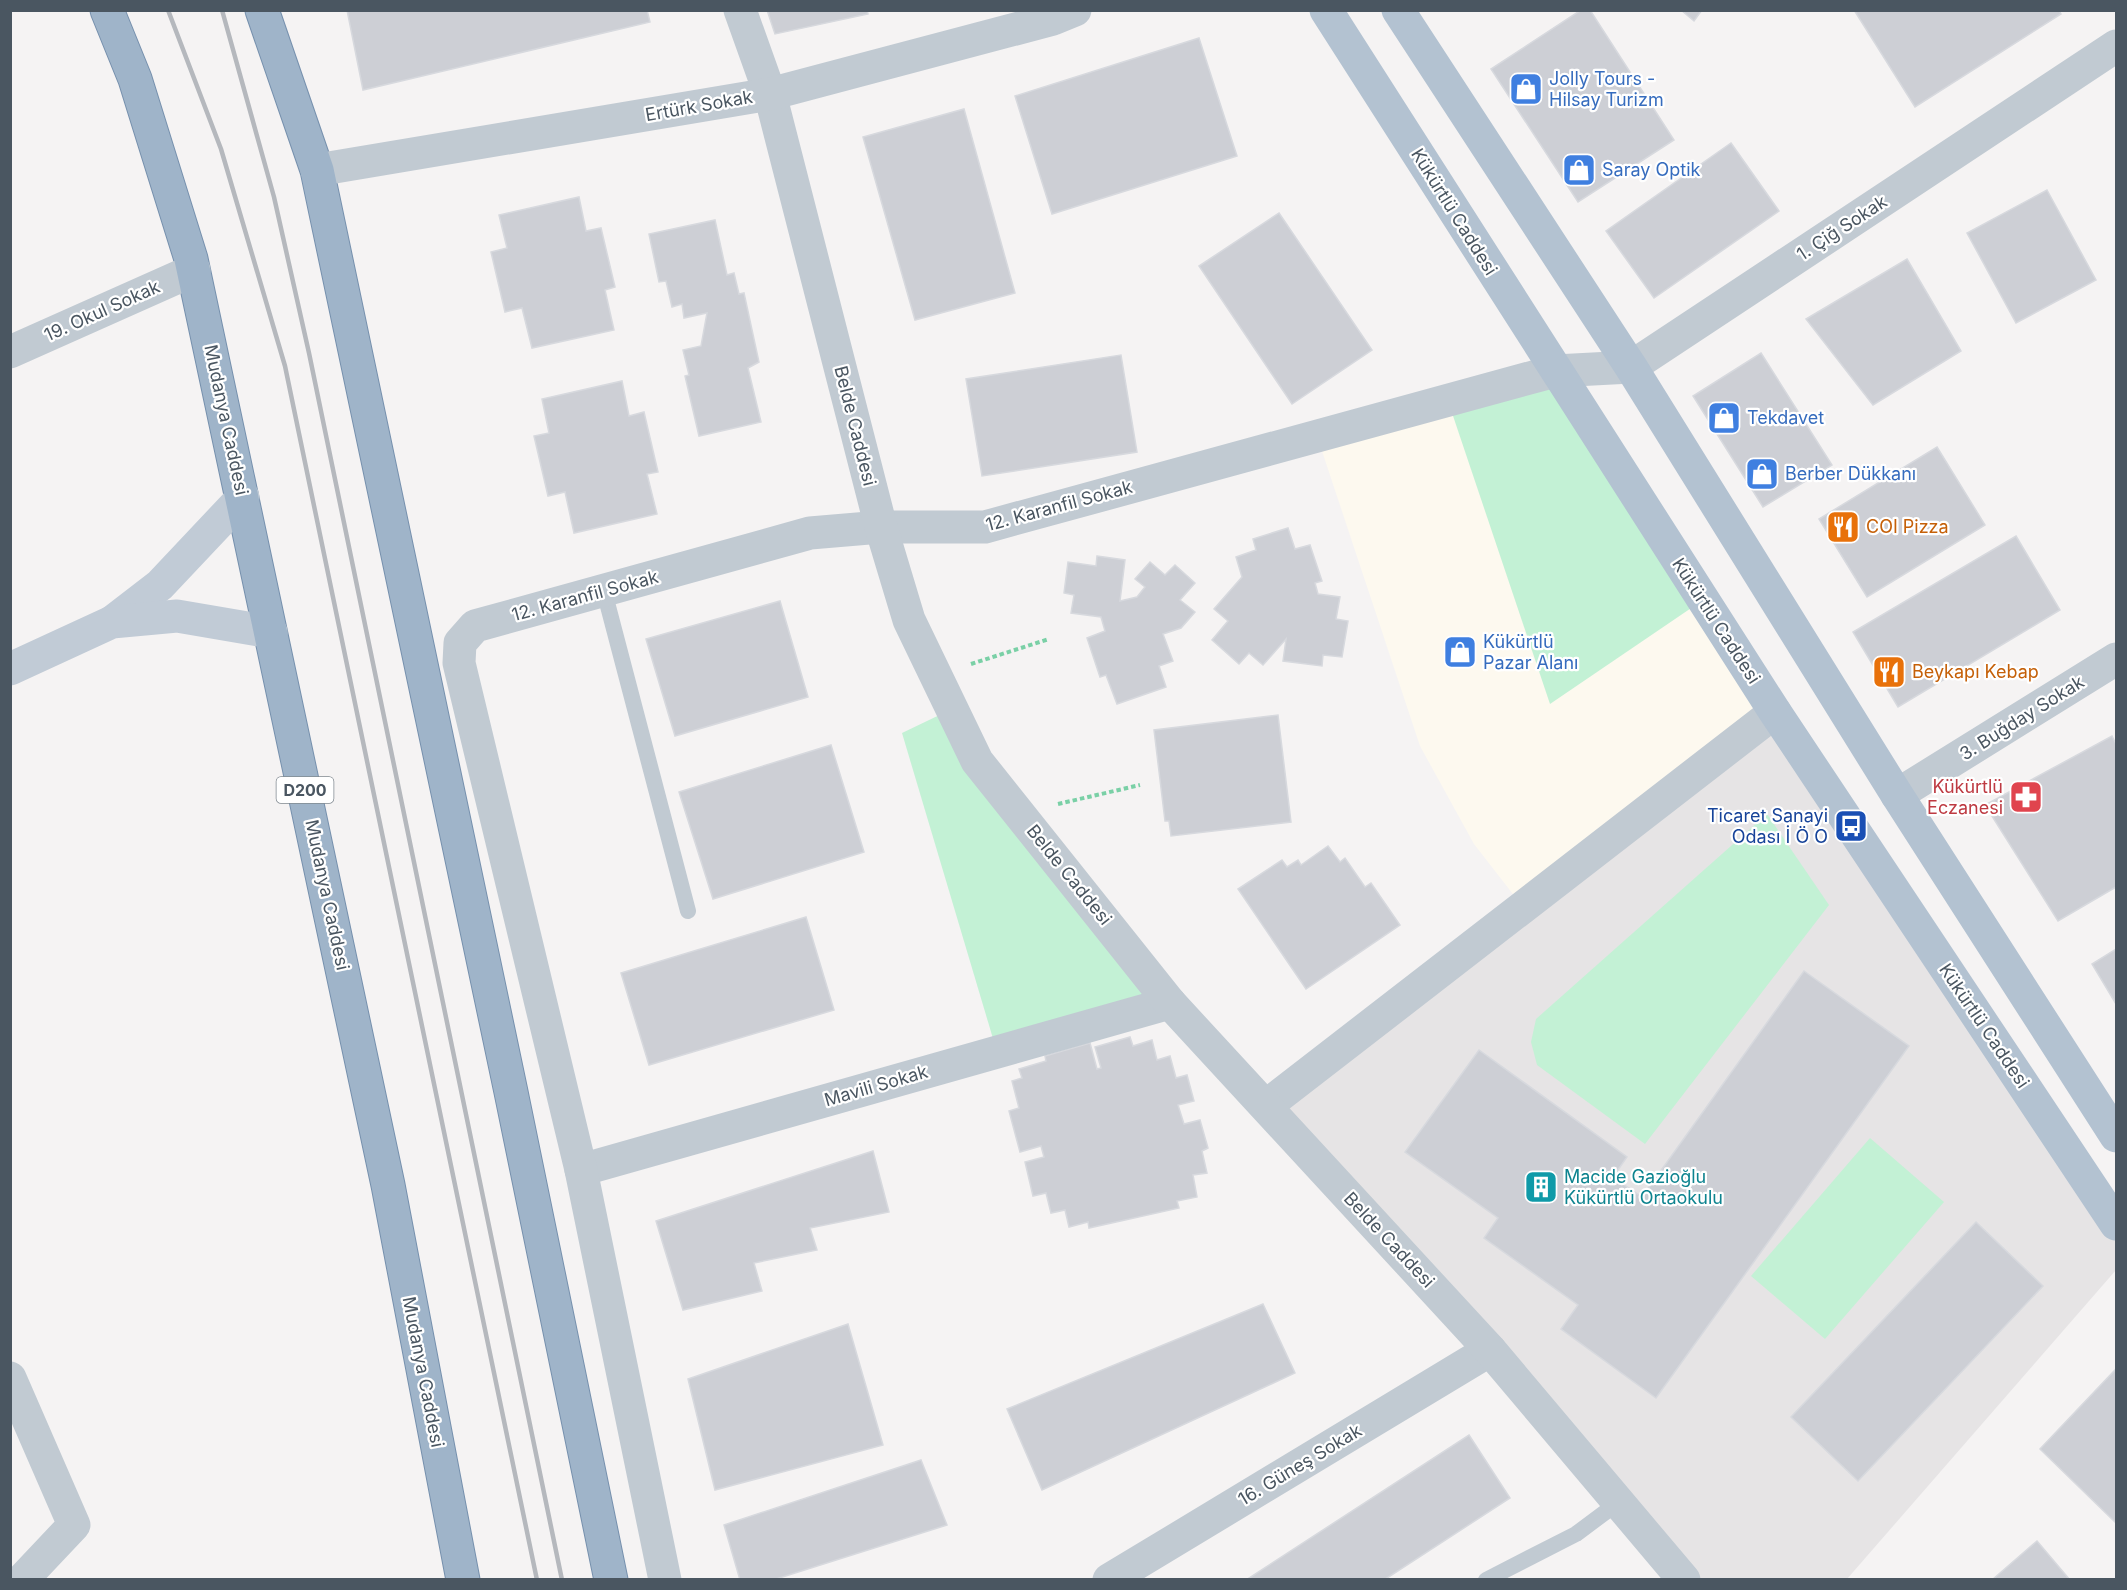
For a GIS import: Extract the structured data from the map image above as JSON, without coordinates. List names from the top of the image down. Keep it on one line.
{"streets":{"highway":["Mudanya Caddesi","D200"],"main road":["Kükürtlü Caddesi"],"street":["Ertürk Sokak","1. Çiğ Sokak","19. Okul Sokak","Belde Caddesi","12. Karanfil Sokak","3. Buğday Sokak","Mavili Sokak","16. Güneş Sokak"]},"crossings":[["Ertürk Sokak","Belde Caddesi"],["Kükürtlü Caddesi","12. Karanfil Sokak"],["19. Okul Sokak","Mudanya Caddesi"],["Belde Caddesi","12. Karanfil Sokak"],["Belde Caddesi","Mavili Sokak"],["Belde Caddesi","16. Güneş Sokak"],["12. Karanfil Sokak","Mavili Sokak"]],"places":{"shop":["Jolly Tours - Hilsay Turizm","Saray Optik","Tekdavet","Berber Dükkanı","Kükürtlü Pazar Alanı"],"restaurant":["COI Pizza","Beykapı Kebap"],"pharmacy":["Kükürtlü Eczanesi"],"bus stop":["Ticaret Sanayi Odası İ Ö O"],"building":["Macide Gazioğlu Kükürtlü Ortaokulu"]}}
